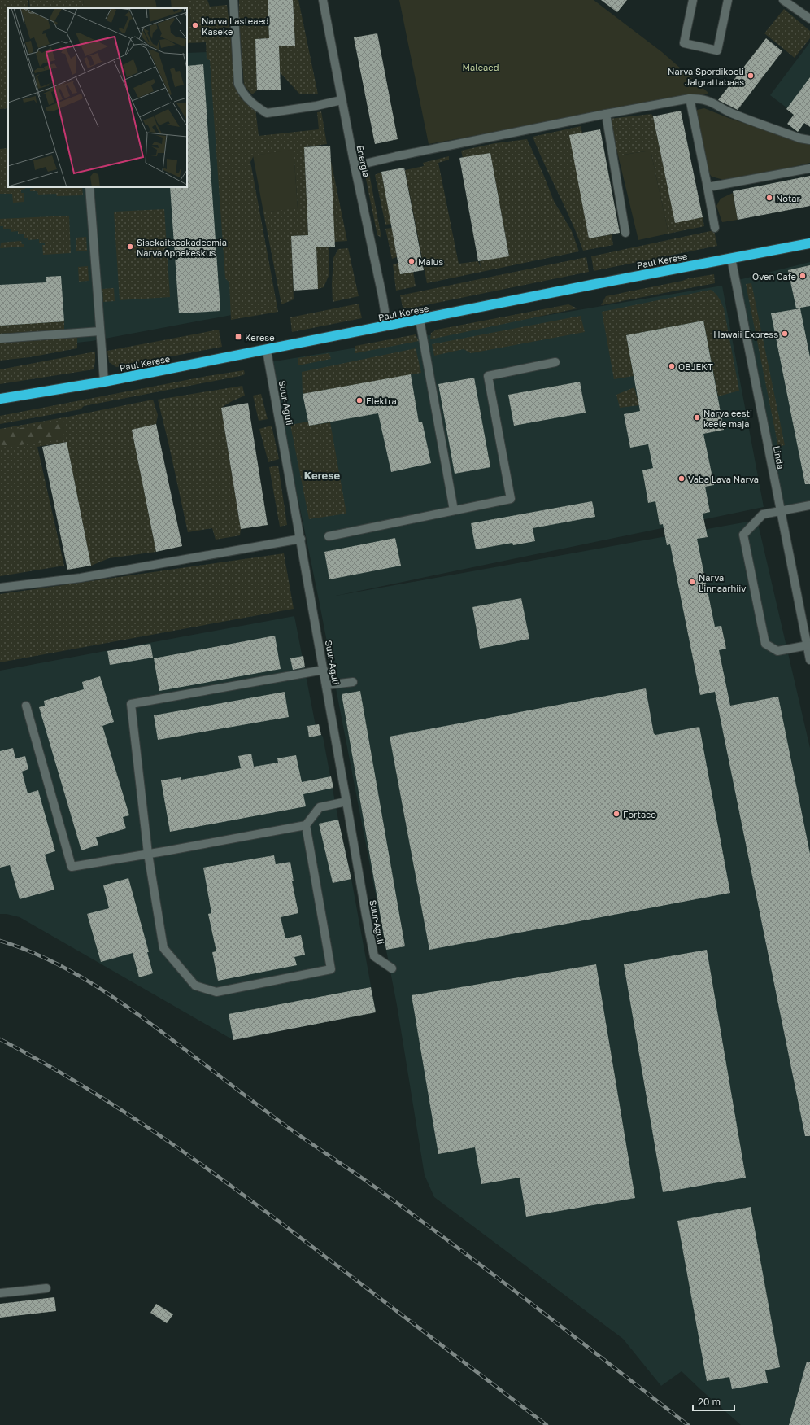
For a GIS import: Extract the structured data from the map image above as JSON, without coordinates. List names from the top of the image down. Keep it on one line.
{"streets":{"highway":["Paul Kerese"],"street":["Energia","Suur-Aguli","Linda"]},"crossings":[["Energia","Paul Kerese"],["Paul Kerese","Suur-Aguli"],["Paul Kerese","Linda"]],"districts":["Kerese"],"parks":["Maleaed"],"places":{"other":["Narva Lasteaed Kaseke","Narva Spordikooli Jalgrattabaas","Notar","Sisekaitseakadeemia Narva õppekeskus","Maius","Oven Cafe","Hawaii Express","OBJEKT","Elektra","Narva eesti keele maja","Vaba Lava Narva","Narva Linnaarhiiv","Fortaco"],"transit":["Kerese"]},"scale_bar":"20 m"}
